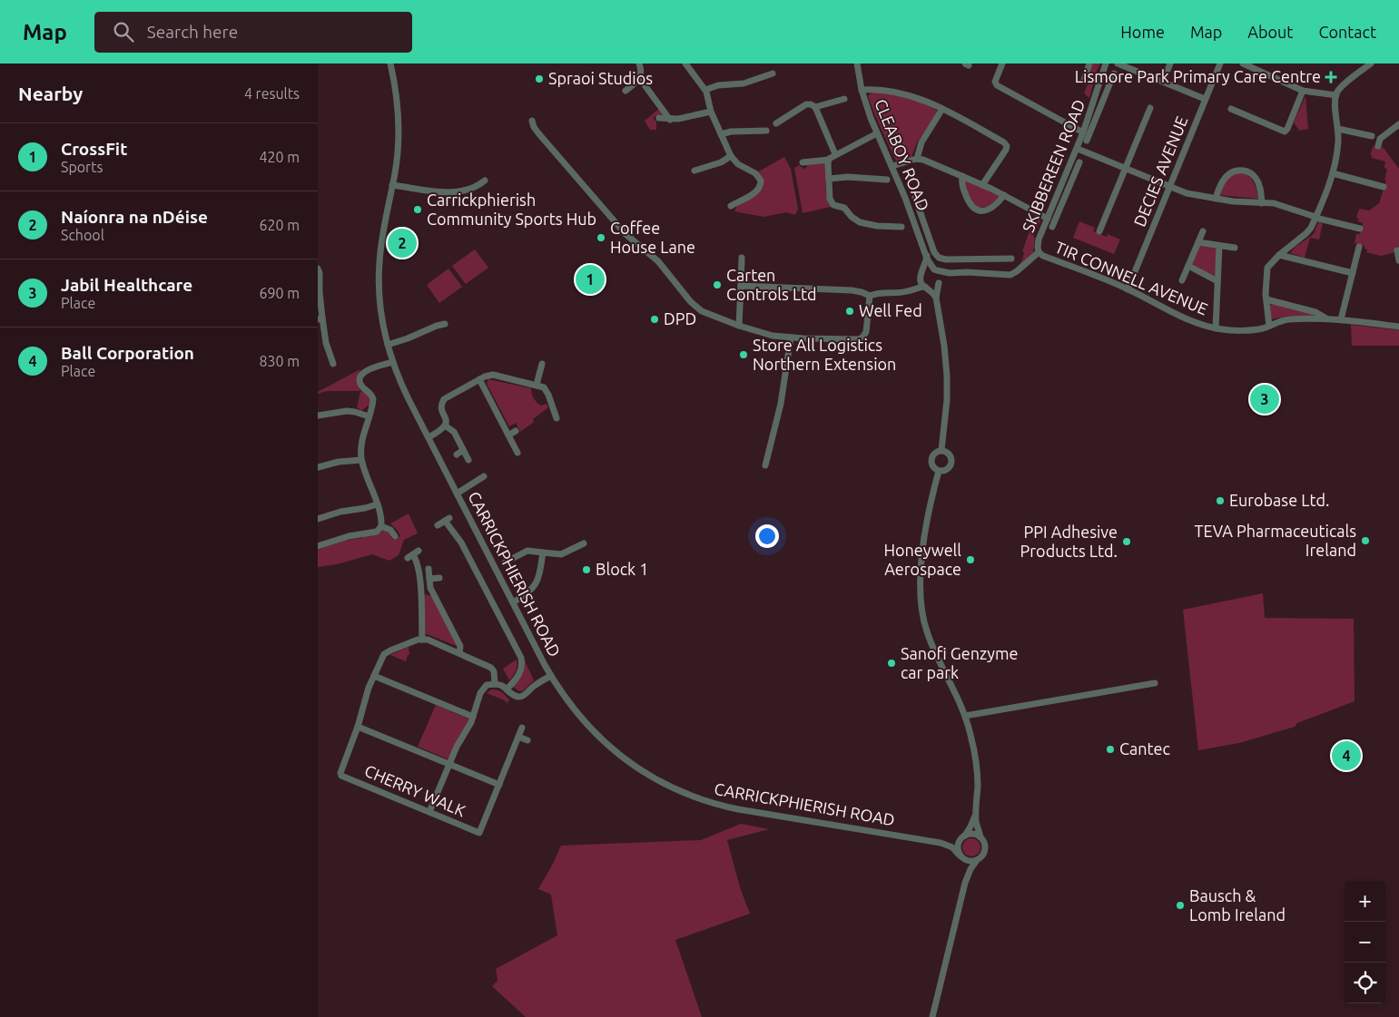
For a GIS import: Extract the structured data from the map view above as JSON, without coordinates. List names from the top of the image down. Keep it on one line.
{"streets":{"street":["CLEABOY ROAD","SKIBBEREEN ROAD","DECIES AVENUE","TIR CONNELL AVENUE","CARRICKPHIERISH ROAD","CHERRY WALK"]},"crossings":[["SKIBBEREEN ROAD","TIR CONNELL AVENUE"],["DECIES AVENUE","TIR CONNELL AVENUE"]],"places":{"health":["Lismore Park Primary Care Centre"],"other":["Spraoi Studios","Carrickphierish Community Sports Hub","Coffee House Lane","Carten Controls Ltd","Well Fed","DPD","Store All Logistics Northern Extension","Eurobase Ltd.","TEVA Pharmaceuticals Ireland","PPI Adhesive Products Ltd.","Honeywell Aerospace","Block 1","Sanofi Genzyme car park","Cantec","Bausch & Lomb Ireland"]},"page":{"header":"Map","search":"Search here","nav":["Home","Map","About","Contact"],"heading":["Nearby","4 results"],"list":[{"mark":"1","name":"CrossFit","note":"Sports","value":"420 m"},{"mark":"2","name":"Naíonra na nDéise","note":"School","value":"620 m"},{"mark":"3","name":"Jabil Healthcare","note":"Place","value":"690 m"},{"mark":"4","name":"Ball Corporation","note":"Place","value":"830 m"}],"pins":["2","1","3","4"],"map_buttons":["+","−"]}}
